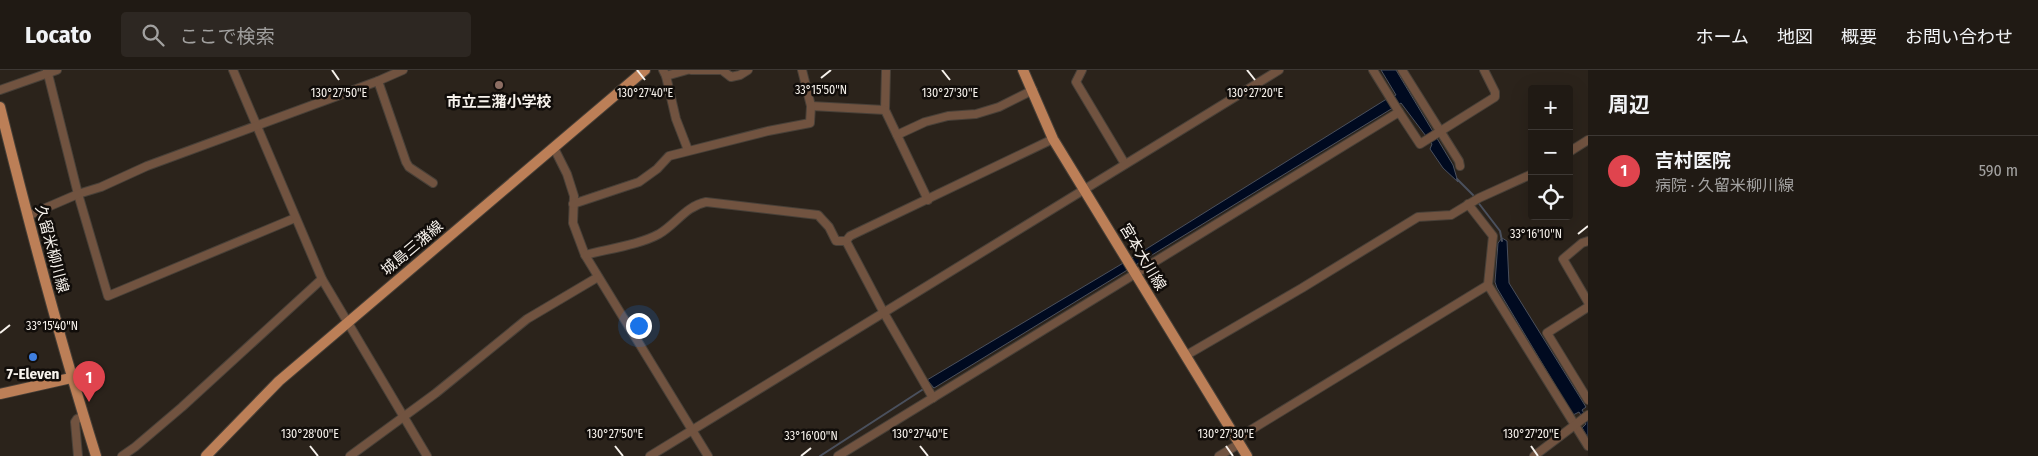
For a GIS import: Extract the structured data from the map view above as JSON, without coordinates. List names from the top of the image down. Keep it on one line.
{"streets":{"main road":["城島三潴線","久留米柳川線","宮本大川線"]},"places":["市立三潴小学校","7-Eleven"],"page":{"header":"Locato","search":"ここで検索","nav":["ホーム","地図","概要","お問い合わせ"],"heading":"周辺","map_buttons":["+","−"],"list":[{"mark":"1","name":"吉村医院","note":"病院 · 久留米柳川線","value":"590 m"}],"pins":"1"},"coordinates":["33°15'50\"N","130°27'50\"E","130°27'40\"E","130°27'30\"E","130°27'20\"E","33°16'10\"N","33°15'40\"N","130°28'00\"E","33°16'00\"N"]}
